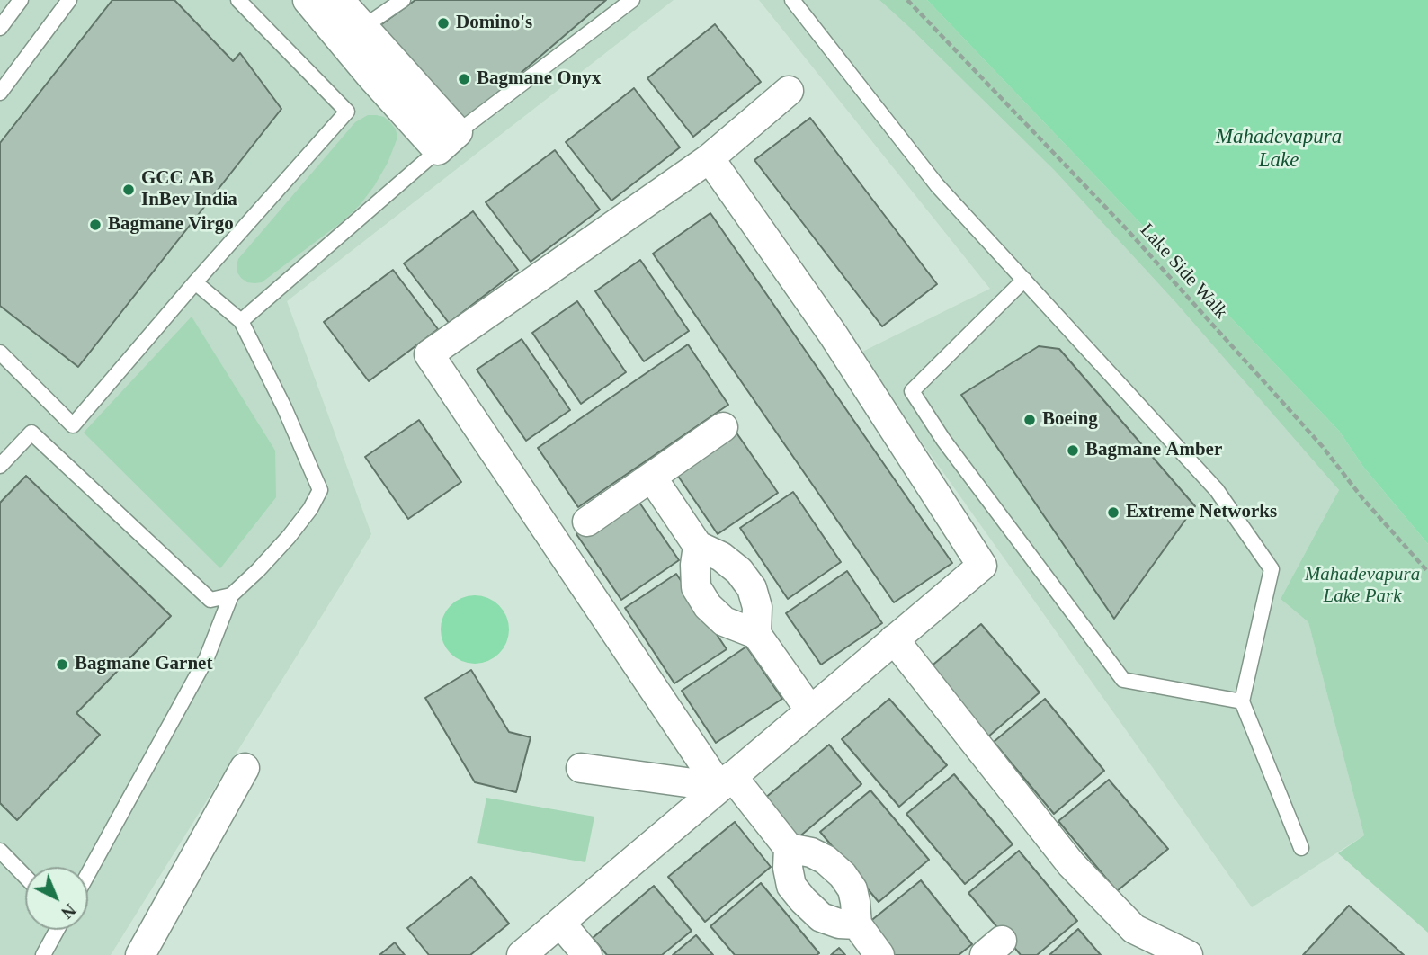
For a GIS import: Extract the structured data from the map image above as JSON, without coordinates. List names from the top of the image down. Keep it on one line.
{"streets":{"path":["Lake Side Walk"]},"water":["Mahadevapura Lake"],"parks":["Mahadevapura Lake Park"],"places":["Domino's","Bagmane Onyx","GCC AB InBev India","Bagmane Virgo","Boeing","Bagmane Amber","Extreme Networks","Bagmane Garnet"],"north":"bottom right"}
